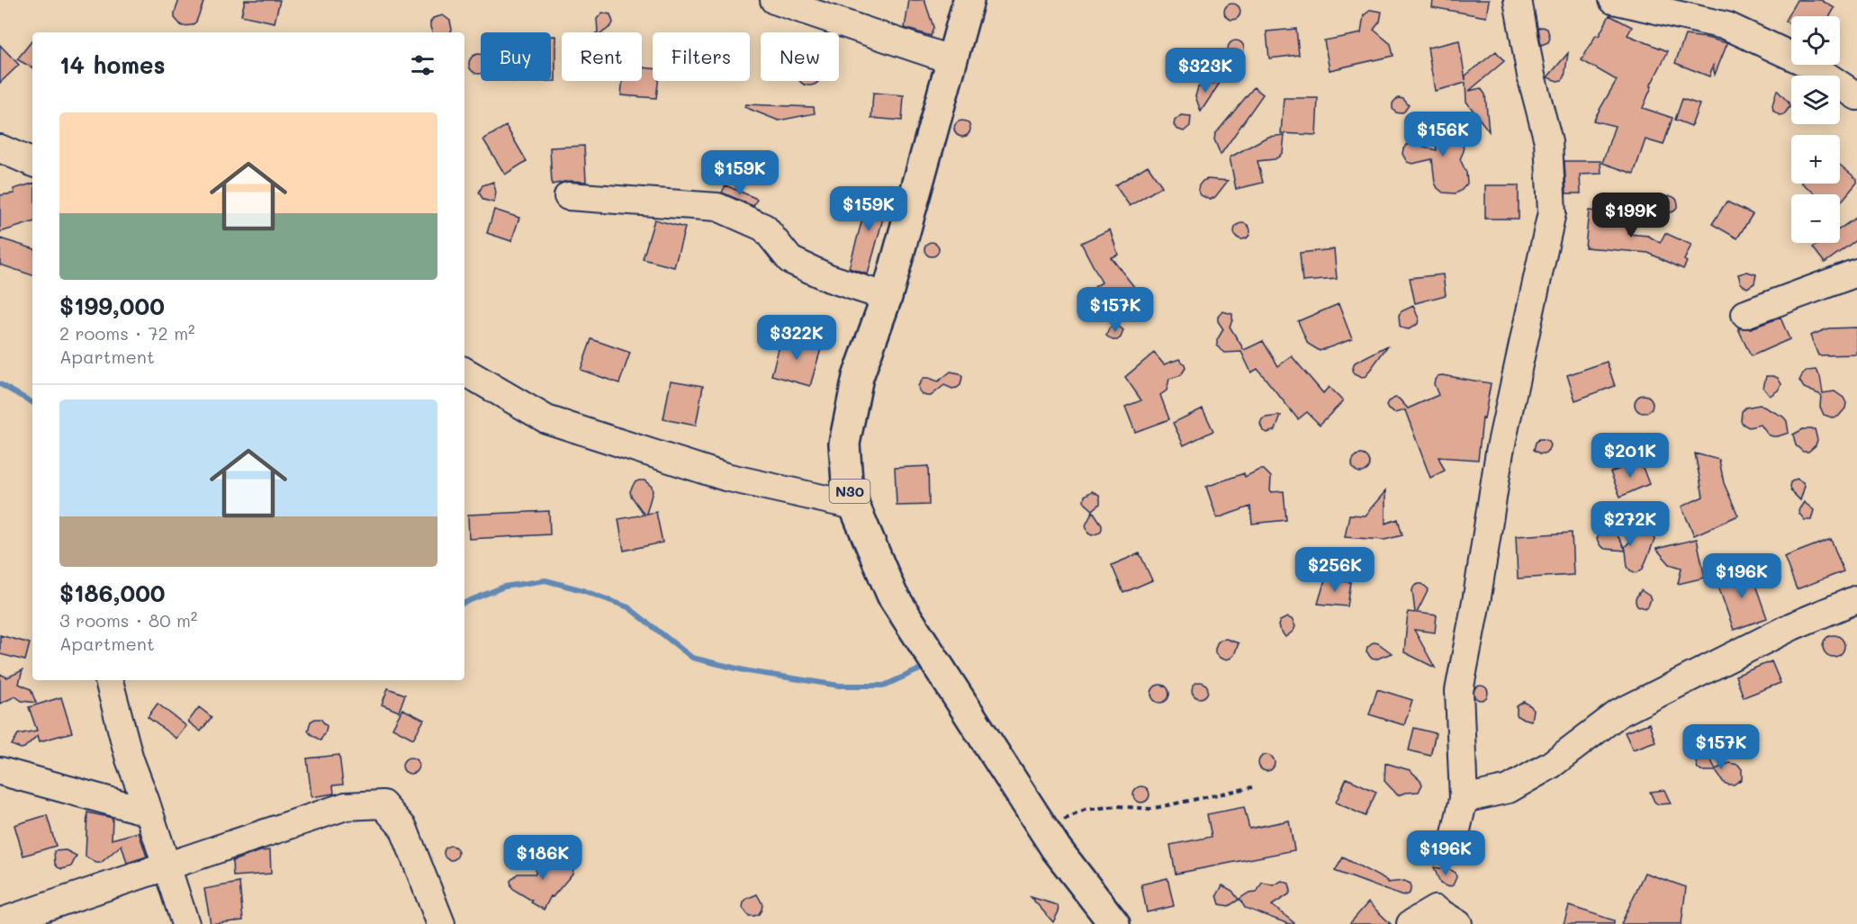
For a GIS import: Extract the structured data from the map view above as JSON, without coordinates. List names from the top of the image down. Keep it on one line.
{"streets":{"main road":["N30"]},"page":{"map_buttons":["+","−"],"chip":["Buy","Rent","Filters","New"],"heading":"14 homes","price":["$323K","$156K","$159K","$159K","$199K","$157K","$322K","$201K","$272K","$256K","$196K","$157K","$196K","$186K"],"list":[{"name":"$199,000","note":"2 rooms · 72 m² · Apartment"},{"name":"$186,000","note":"3 rooms · 80 m² · Apartment"}]}}
